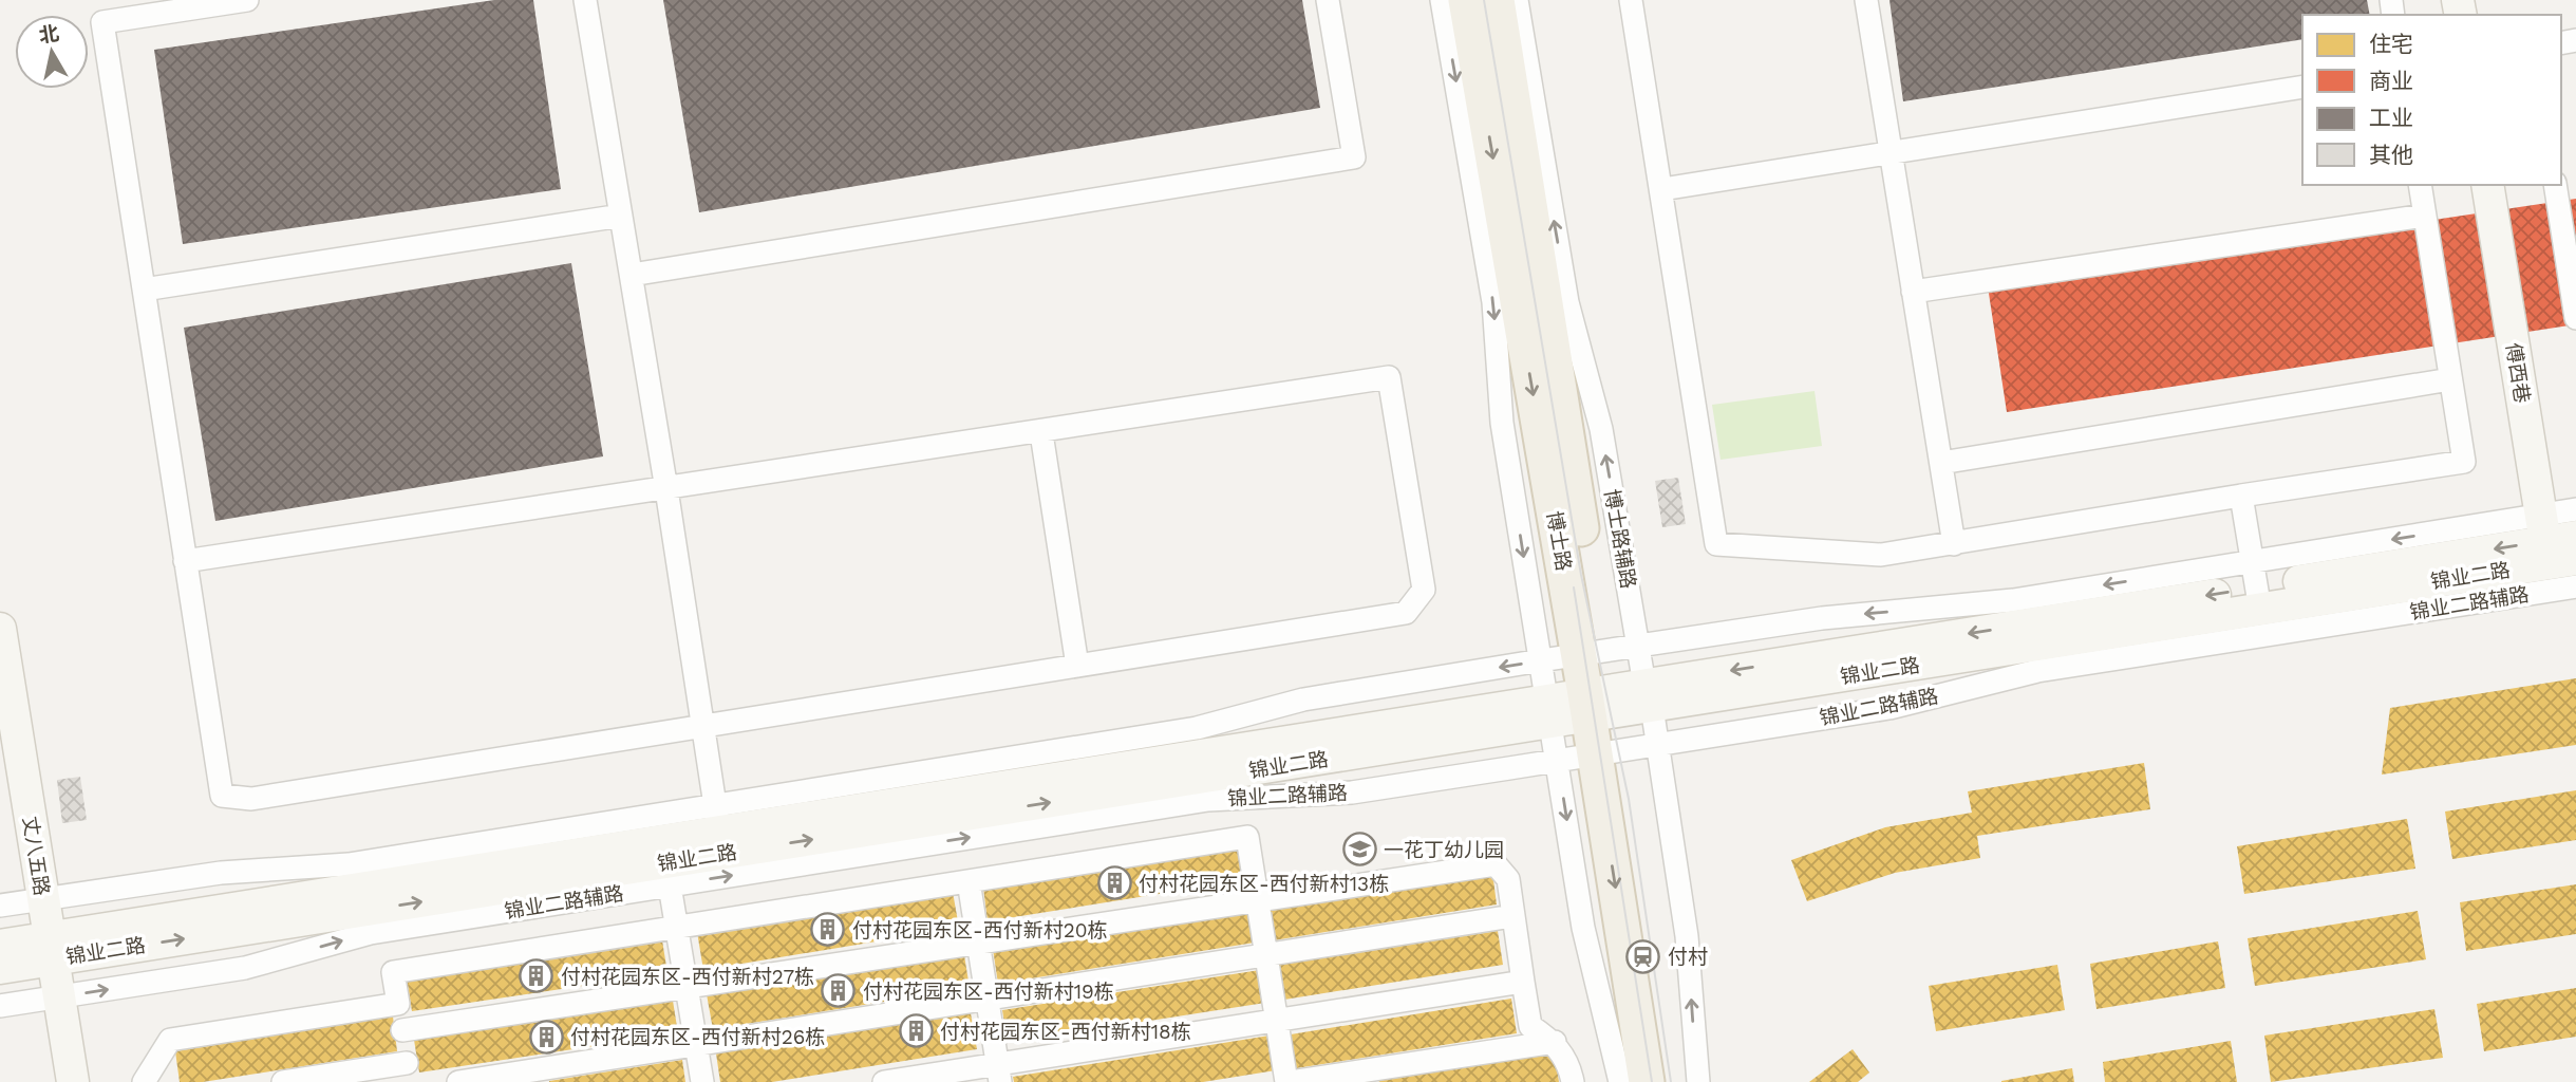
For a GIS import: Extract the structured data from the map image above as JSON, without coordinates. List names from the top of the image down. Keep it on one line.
{"streets":{"main road":["傅西巷","博士路","锦业二路","丈八五路"],"street":["博士路辅路","锦业二路辅路"]},"crossings":[["傅西巷","锦业二路"],["博士路辅路","锦业二路"],["博士路辅路","锦业二路辅路"],["博士路","锦业二路"],["博士路","锦业二路辅路"],["锦业二路","锦业二路辅路"],["锦业二路","丈八五路"],["锦业二路辅路","丈八五路"]],"places":{"school or university":["一花丁幼儿园"],"building":["付村花园东区-西付新村13栋","付村花园东区-西付新村20栋","付村花园东区-西付新村27栋","付村花园东区-西付新村19栋","付村花园东区-西付新村18栋","付村花园东区-西付新村26栋"],"station":["付村"]},"legend":["住宅","商业","工业","其他"],"north":"top"}
